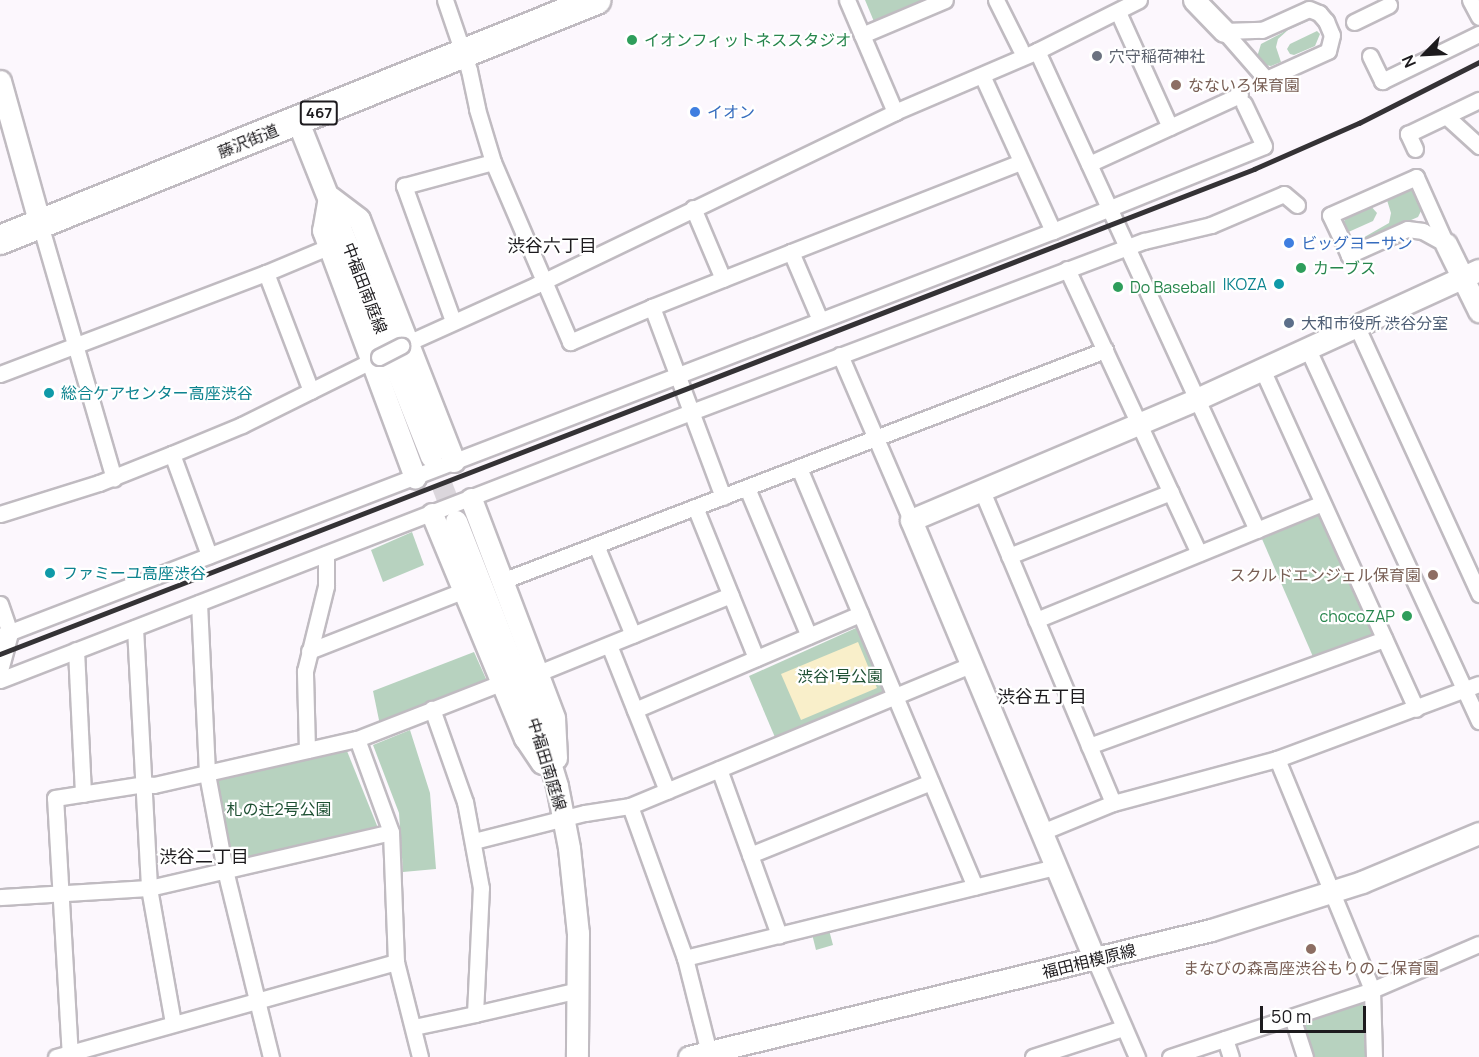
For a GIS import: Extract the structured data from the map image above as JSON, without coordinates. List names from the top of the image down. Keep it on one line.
{"streets":{"highway":["467","藤沢街道"],"street":["中福田南庭線","福田相模原線"]},"crossings":[["藤沢街道","中福田南庭線"]],"districts":["渋谷六丁目","渋谷五丁目","渋谷二丁目"],"parks":["渋谷1号公園","札の辻2号公園"],"places":["イオンフィットネススタジオ","穴守稲荷神社","なないろ保育園","イオン","ビッグヨーサン","カーブス","IKOZA","Do Baseball","大和市役所 渋谷分室","総合ケアセンター高座渋谷","ファミーユ高座渋谷","スクルドエンジェル保育園","chocoZAP","まなびの森高座渋谷もりのこ保育園"],"scale_bar":"50 m","north":"bottom left"}
